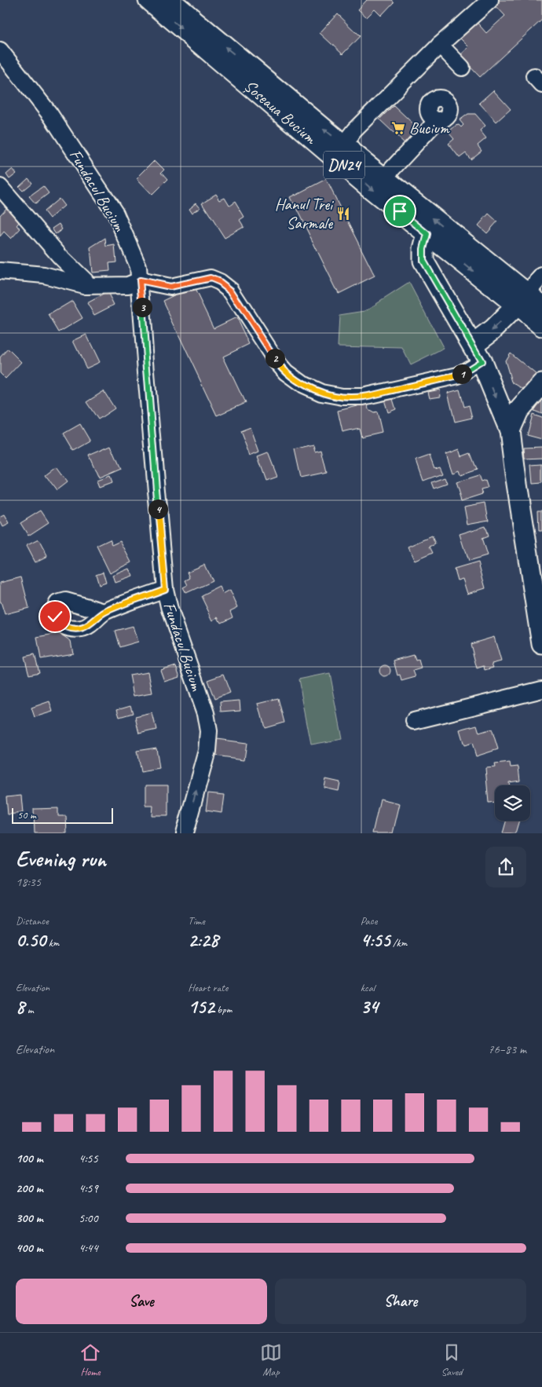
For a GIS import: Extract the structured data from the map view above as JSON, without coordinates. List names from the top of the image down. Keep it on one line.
{"streets":{"main road":["Șoseaua Bucium","DN24"],"street":["Fundacul Bucium"]},"places":{"supermarket":["Bucium"],"restaurant":["Hanul Trei Sarmale"]},"scale_bar":"50 m","page":{"pins":["3","2","1","4"],"scale":"50 m","heading":["Evening run","18:35"],"stats":[["Distance","0.50 km"],["Time","2:28"],["Pace","4:55 /km"],["Elevation","8 m"],["Heart rate","152 bpm"],["kcal","34"]],"chart":["Elevation","76–83 m"],"list":[{"name":"100 m","note":"4:55"},{"name":"200 m","note":"4:59"},{"name":"300 m","note":"5:00"},{"name":"400 m","note":"4:44"}],"buttons":["Save","Share"],"tabs":["Home","Map","Saved"]}}
